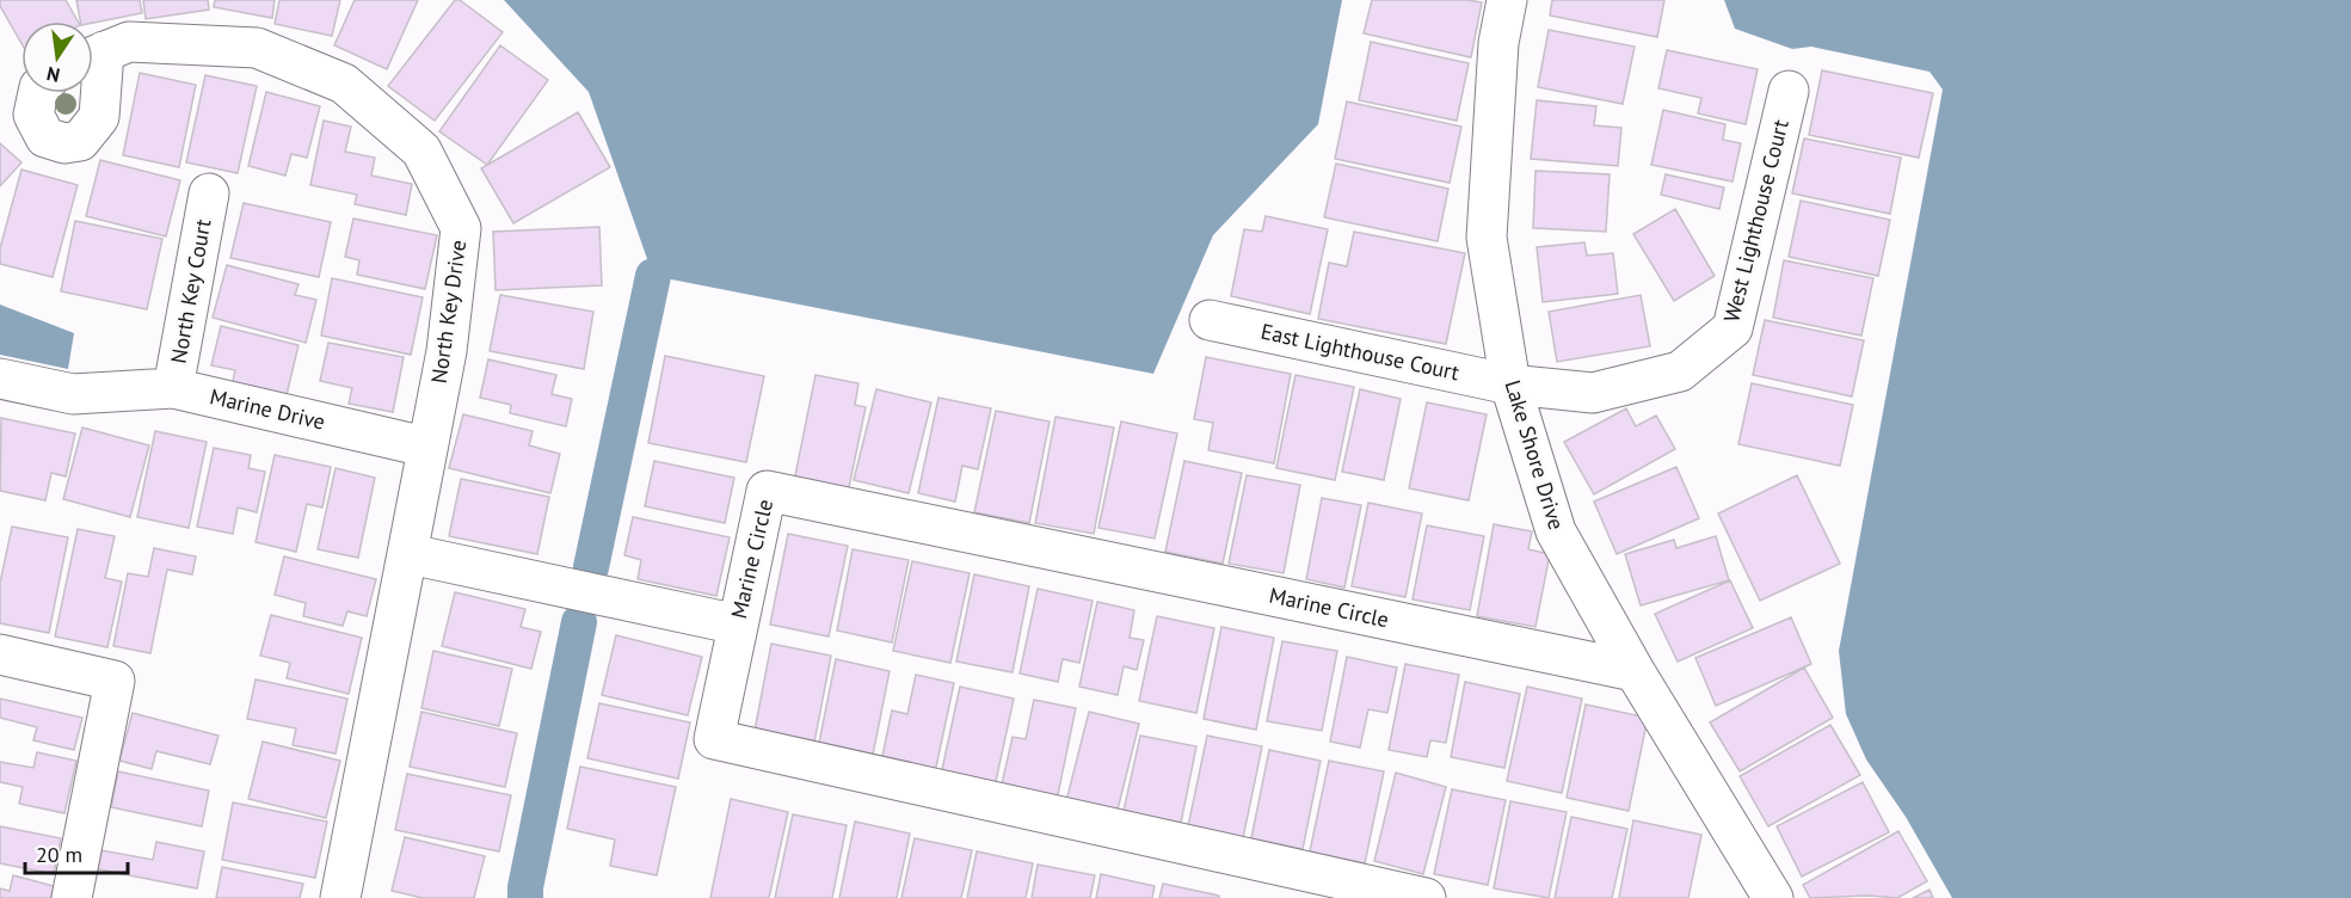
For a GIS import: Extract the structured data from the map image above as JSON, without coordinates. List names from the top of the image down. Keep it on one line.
{"streets":{"street":["West Lighthouse Court","North Key Court","North Key Drive","East Lighthouse Court","Marine Drive","Lake Shore Drive","Marine Circle"]},"crossings":[["West Lighthouse Court","East Lighthouse Court"],["West Lighthouse Court","Lake Shore Drive"],["North Key Court","Marine Drive"],["North Key Drive","Marine Drive"],["East Lighthouse Court","Lake Shore Drive"],["Lake Shore Drive","Marine Circle"]],"scale_bar":"20 m","north":"bottom"}
